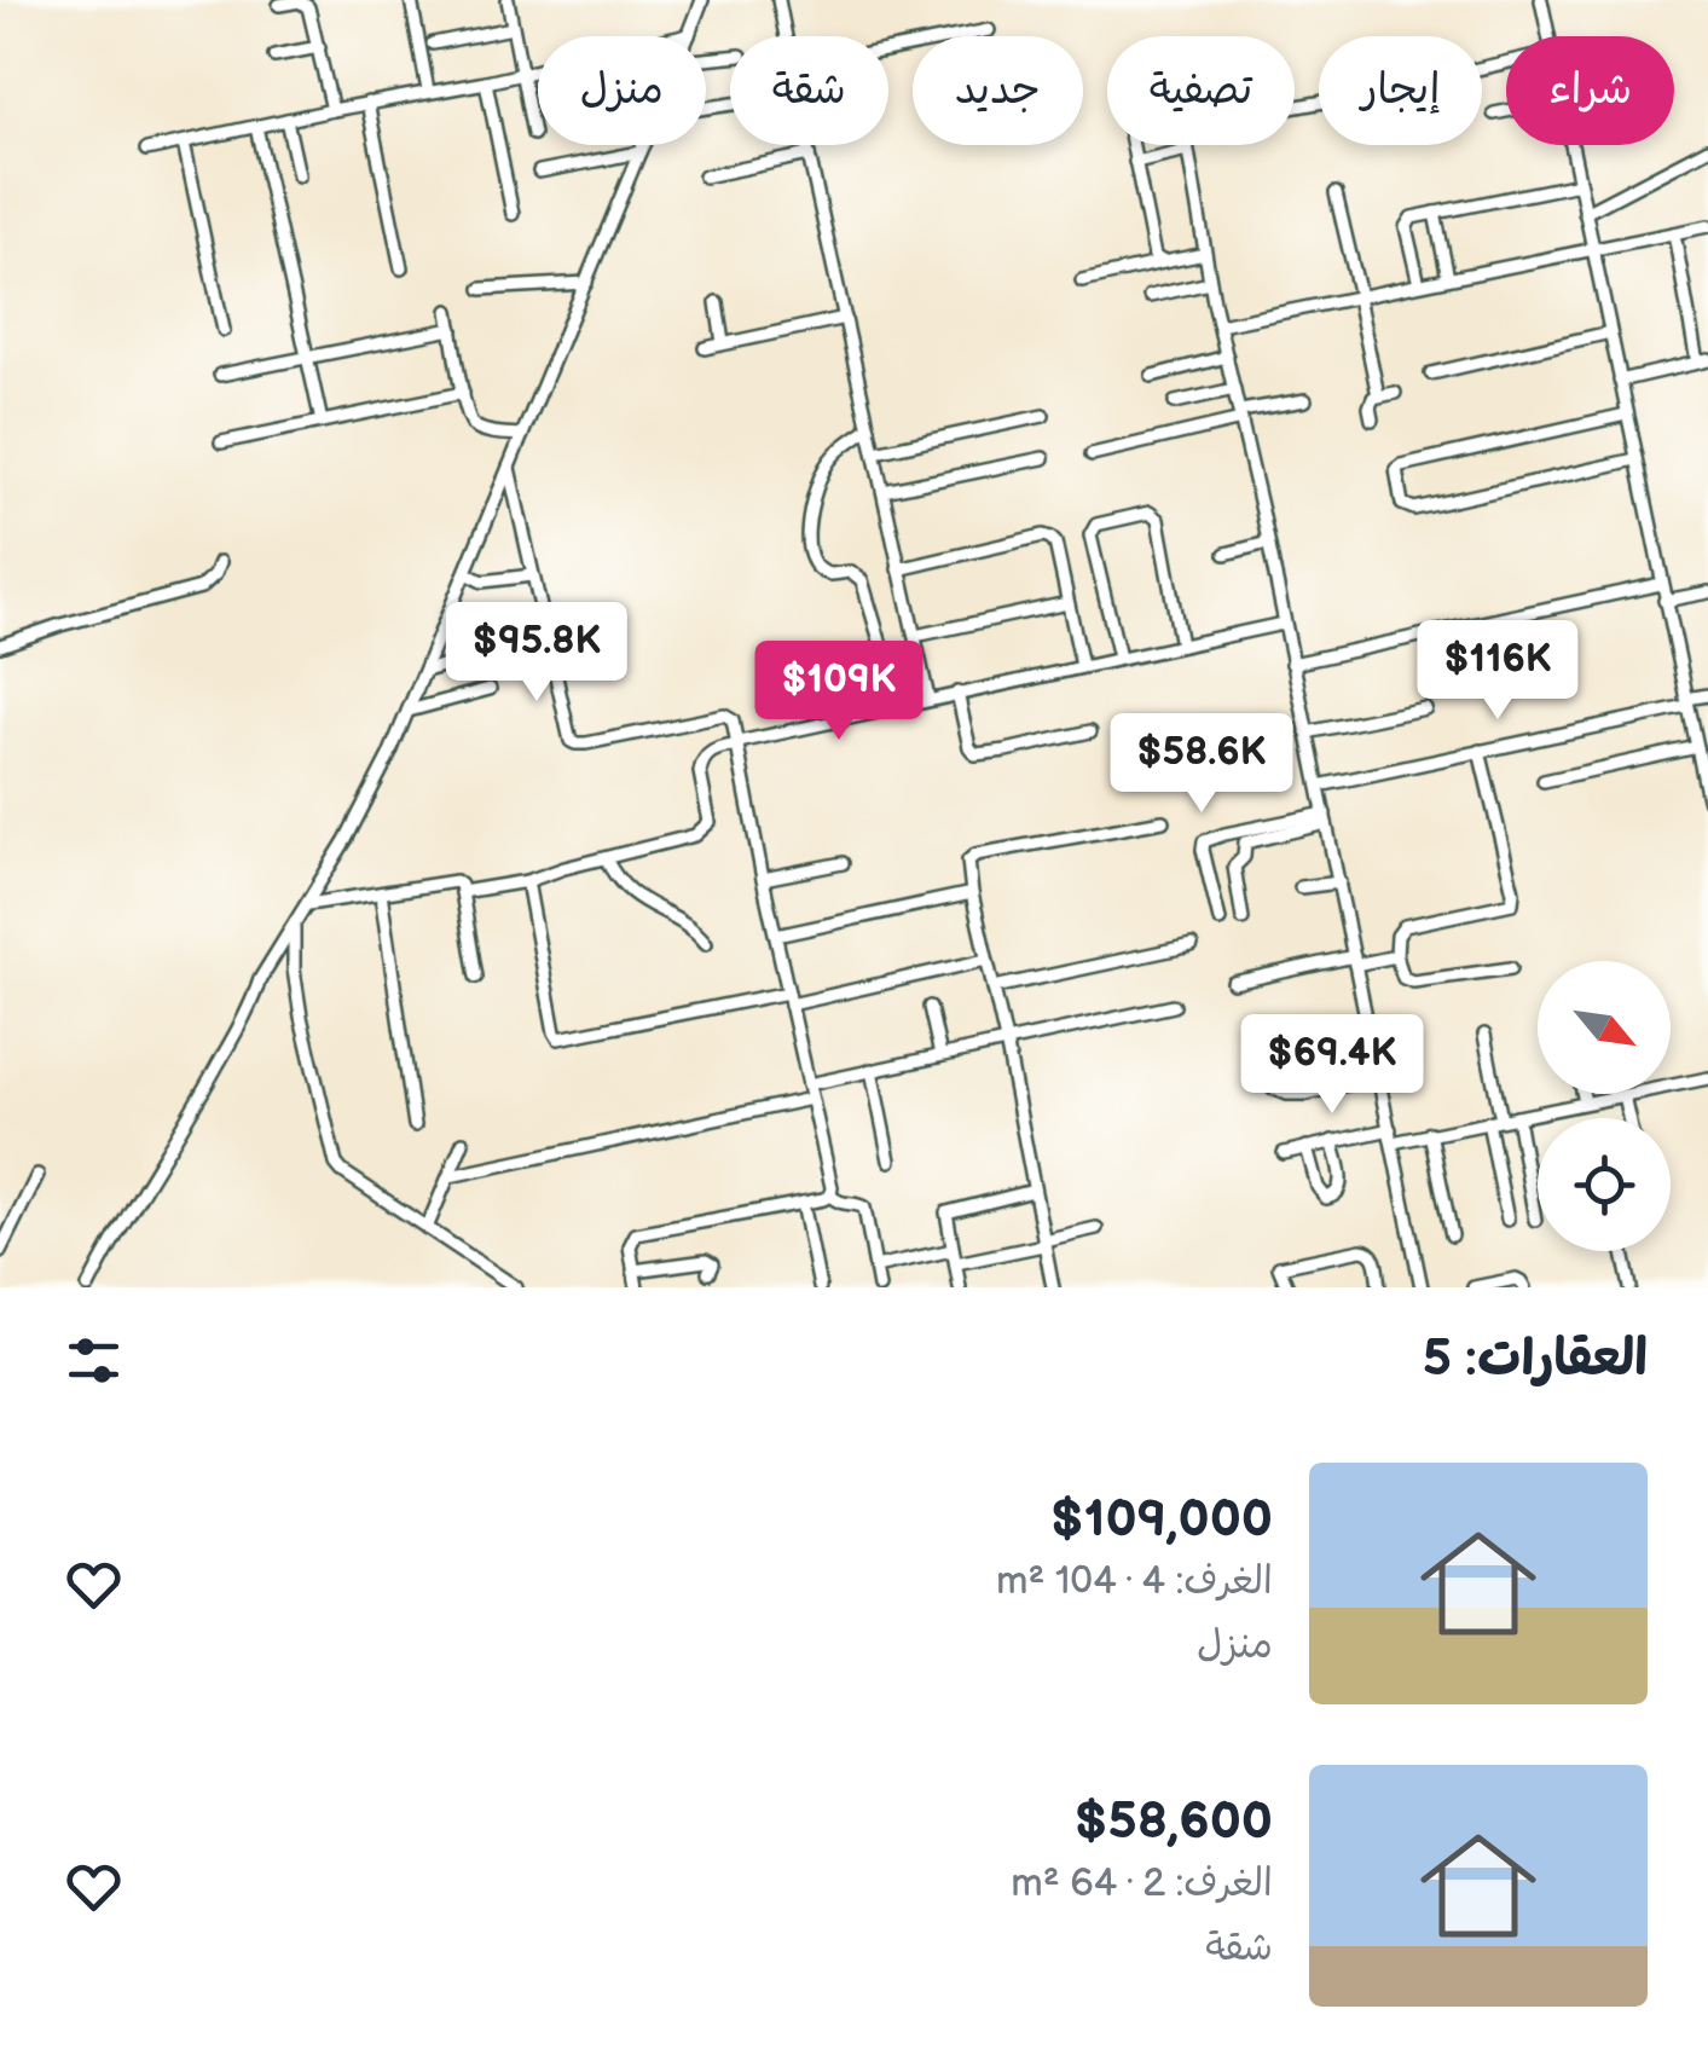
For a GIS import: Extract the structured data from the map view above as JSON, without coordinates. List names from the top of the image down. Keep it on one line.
{"north":"bottom right","page":{"chip":["شراء","إيجار","تصفية","جديد","شقة","منزل"],"price":["$95.8K","$116K","$109K","$58.6K","$69.4K"],"heading":"العقارات: 5","list":[{"name":"$109,000","note":"الغرف: 4 · 104 m² · منزل"},{"name":"$58,600","note":"الغرف: 2 · 64 m² · شقة"}]}}
